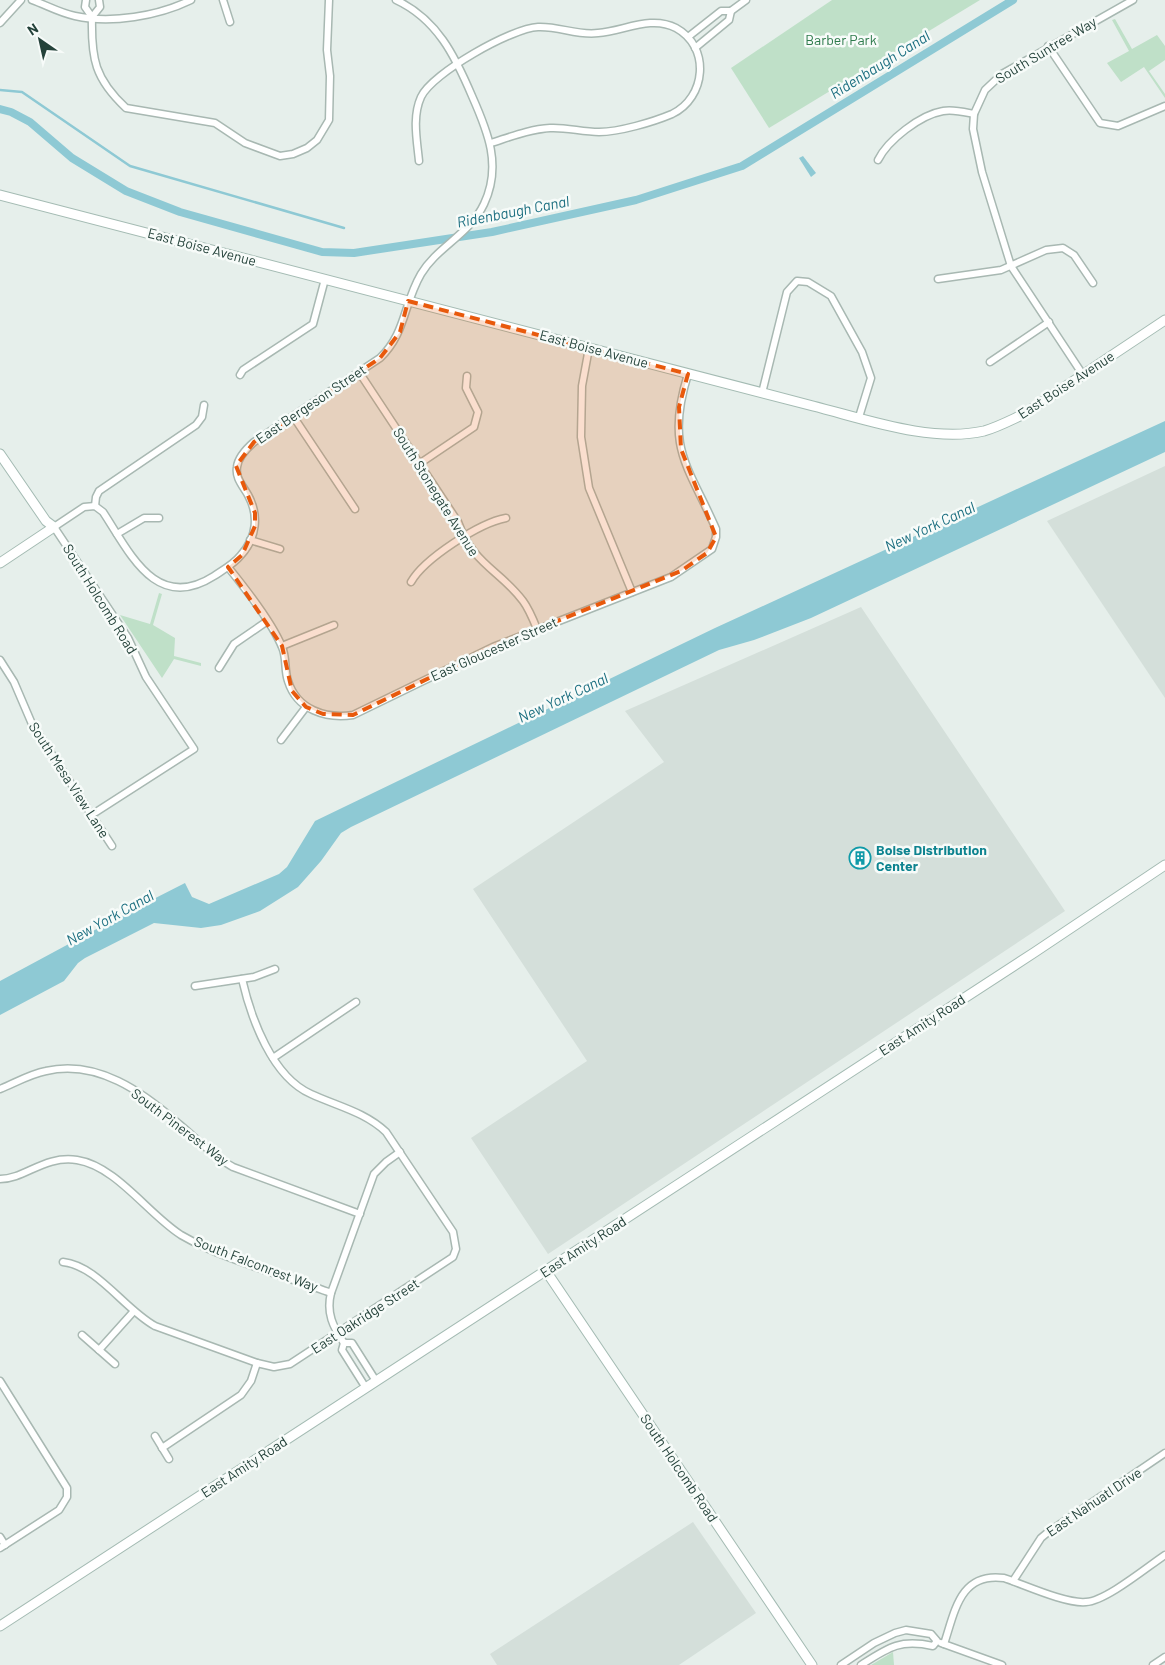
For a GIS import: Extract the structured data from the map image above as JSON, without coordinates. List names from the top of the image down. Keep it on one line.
{"streets":{"street":["South Suntree Way","East Boise Avenue","East Bergeson Street","South Stonegate Avenue","South Holcomb Road","East Gloucester Street","South Mesa View Lane","East Amity Road","South Pinerest Way","South Falconrest Way","East Oakridge Street","East Nahuatl Drive"]},"crossings":[["East Boise Avenue","East Bergeson Street"],["East Boise Avenue","East Gloucester Street"],["East Bergeson Street","South Stonegate Avenue"],["South Stonegate Avenue","East Gloucester Street"],["South Holcomb Road","East Amity Road"]],"water":["Ridenbaugh Canal","New York Canal"],"parks":["Barber Park"],"places":{"building":["Boise Distribution Center"]},"north":"top left"}
